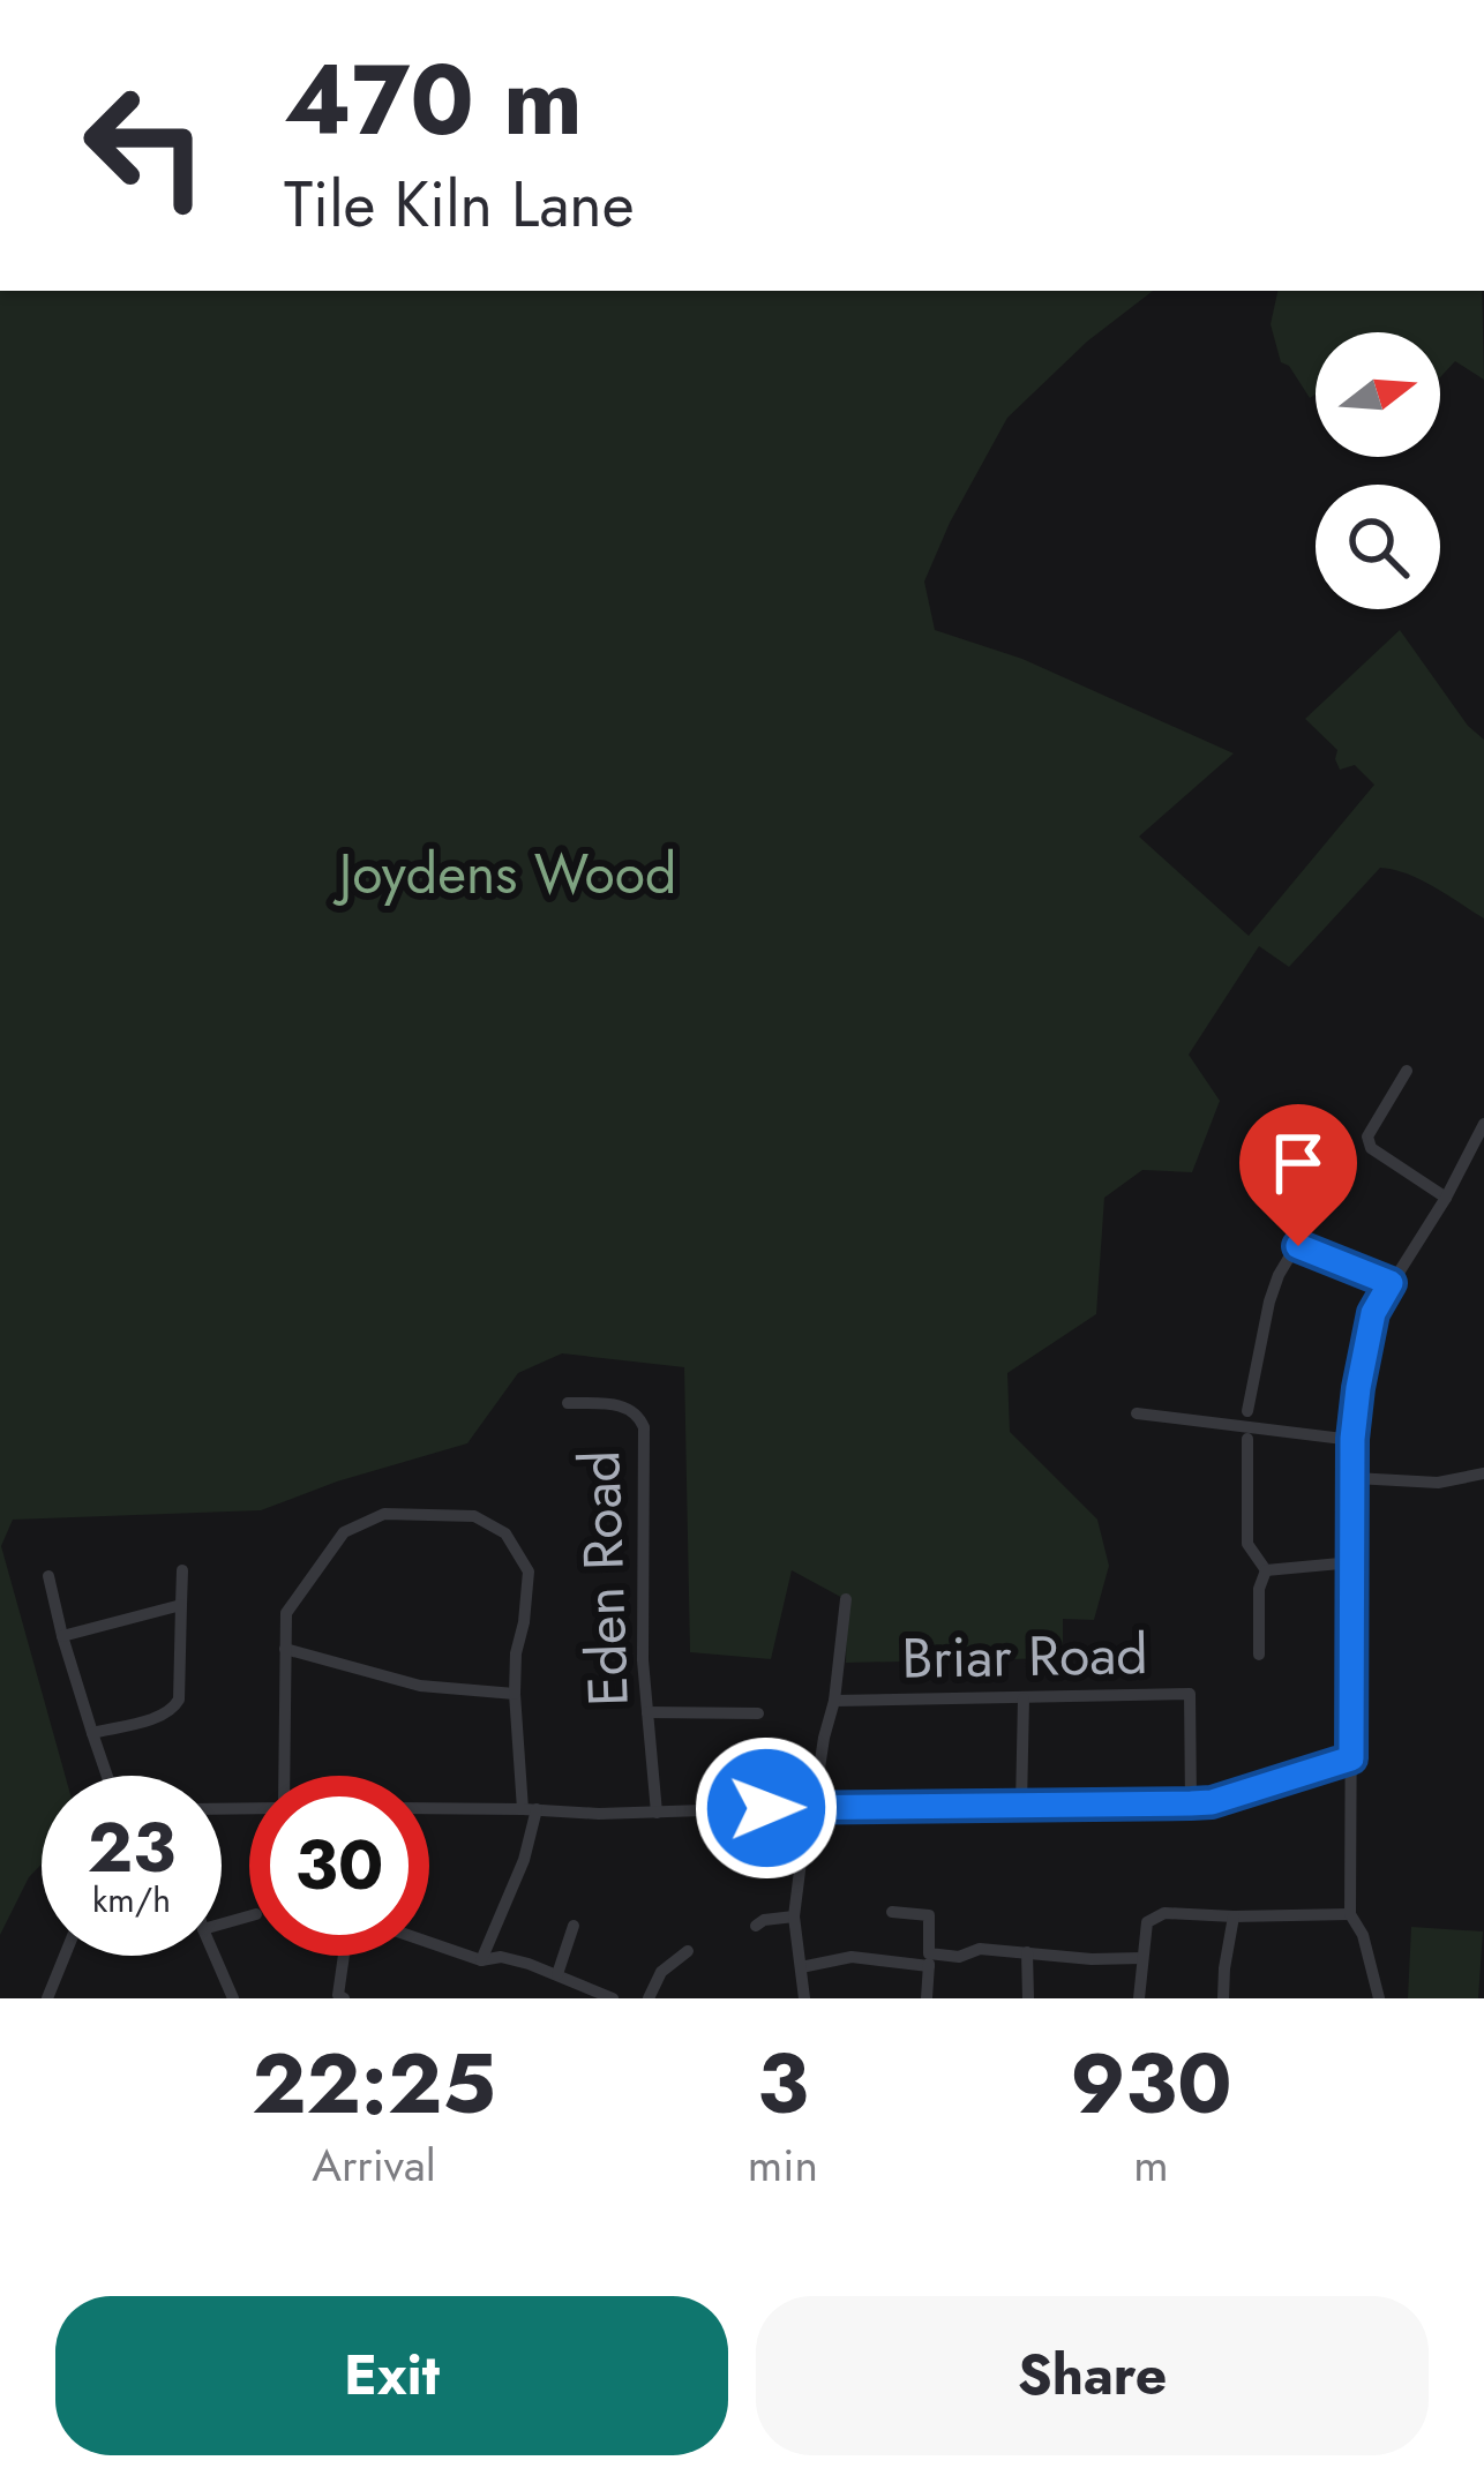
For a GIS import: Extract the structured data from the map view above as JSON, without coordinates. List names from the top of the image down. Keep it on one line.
{"streets":{"street":["Eden Road","Briar Road"]},"parks":["Joydens Wood"],"north":"right","page":{"turn":["470 m","Tile Kiln Lane"],"speed":"23 km/h","limit":"30","eta":["22:25","Arrival","3","min","930","m"],"buttons":["Exit","Share"]}}
